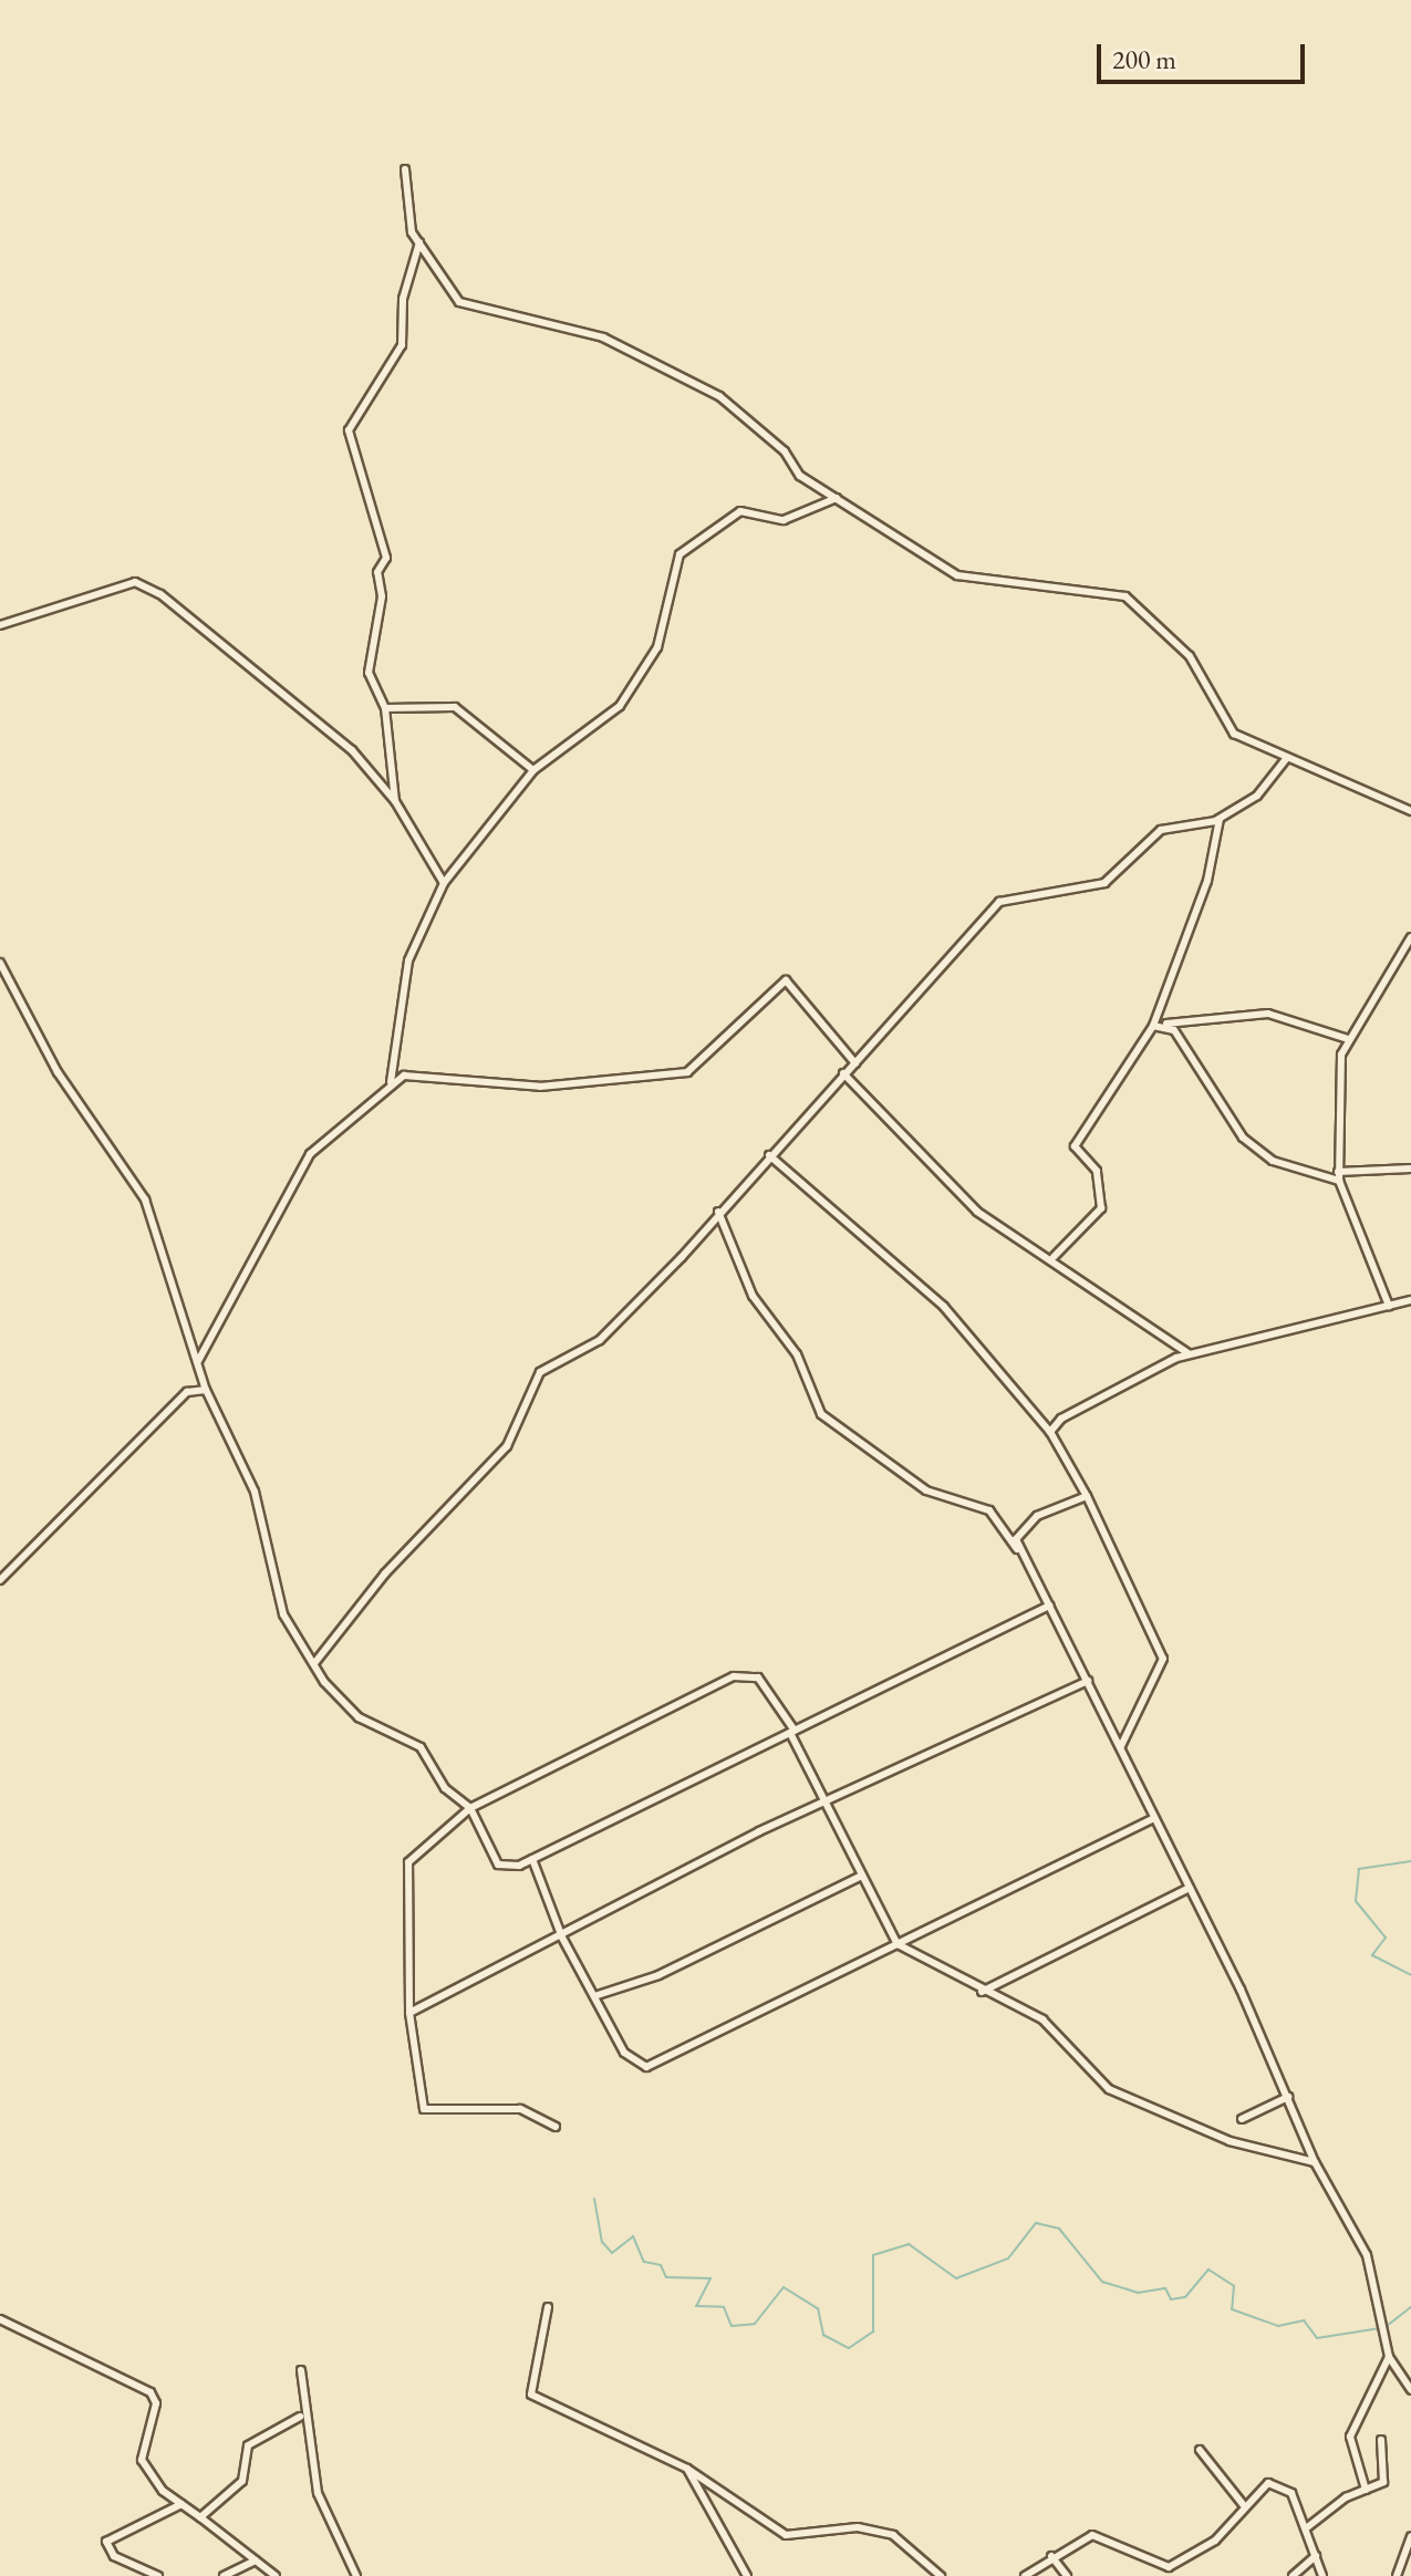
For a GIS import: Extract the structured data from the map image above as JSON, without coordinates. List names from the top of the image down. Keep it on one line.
{"scale_bar":"200 m"}
